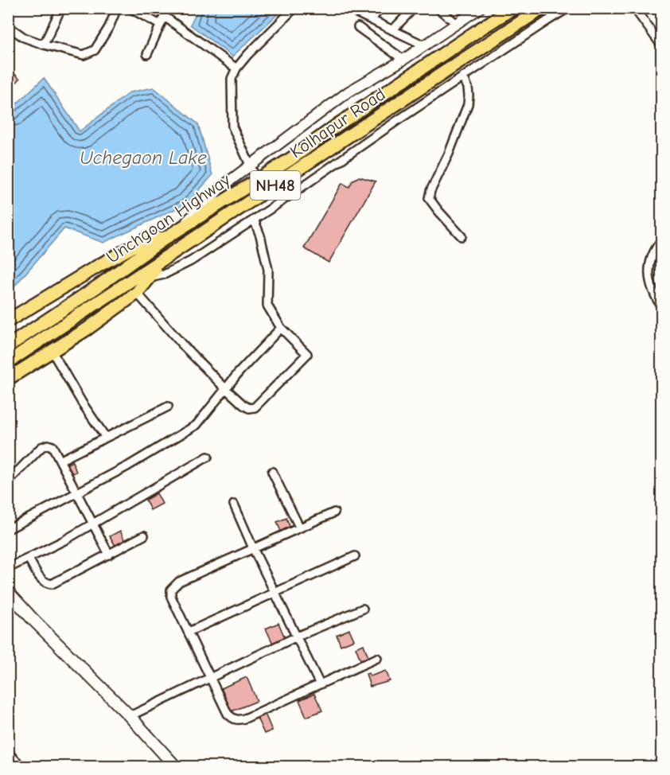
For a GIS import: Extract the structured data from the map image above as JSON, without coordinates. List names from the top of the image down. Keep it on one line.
{"streets":{"highway":["Kolhapur Road","NH48","Unchgoan Highway"]},"water":["Uchegaon Lake"]}
